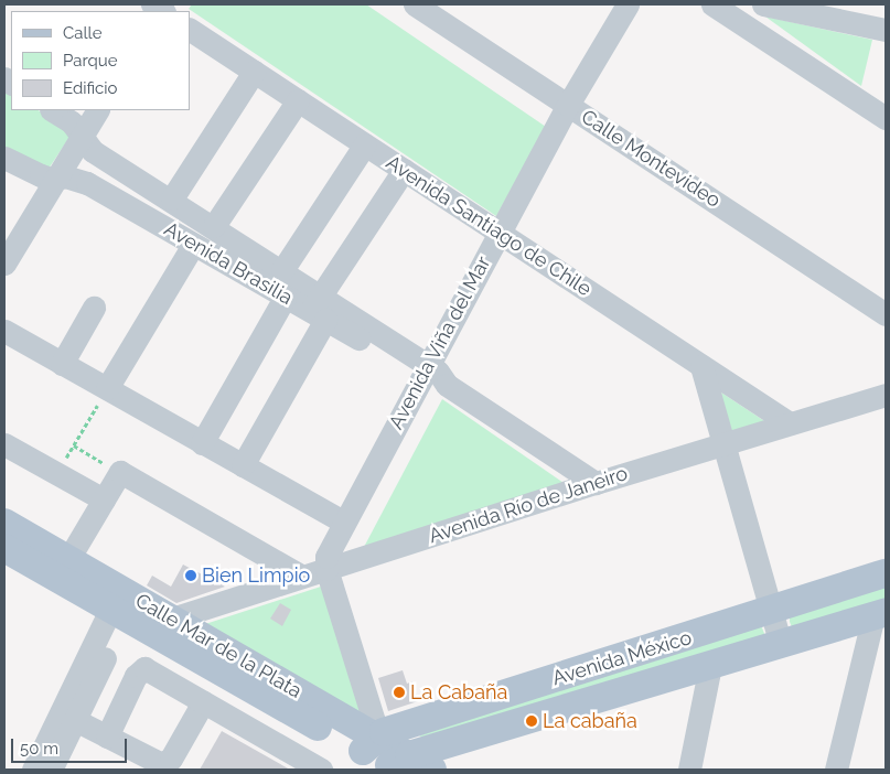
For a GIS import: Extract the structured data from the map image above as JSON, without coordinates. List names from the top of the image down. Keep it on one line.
{"streets":{"main road":["Calle Mar de la Plata","Avenida México"],"street":["Calle Montevideo","Avenida Santiago de Chile","Avenida Brasilia","Avenida Viña del Mar","Avenida Río de Janeiro"]},"crossings":[["Calle Montevideo","Avenida Viña del Mar"],["Avenida Santiago de Chile","Avenida Viña del Mar"],["Avenida Santiago de Chile","Avenida Río de Janeiro"],["Avenida Brasilia","Avenida Viña del Mar"],["Avenida Brasilia","Avenida Río de Janeiro"],["Avenida Viña del Mar","Avenida Río de Janeiro"],["Avenida Río de Janeiro","Calle Mar de la Plata"],["Calle Mar de la Plata","Avenida México"]],"places":["Bien Limpio","La Cabaña","La cabaña"],"legend":["Calle","Parque","Edificio"],"scale_bar":"50 m"}
